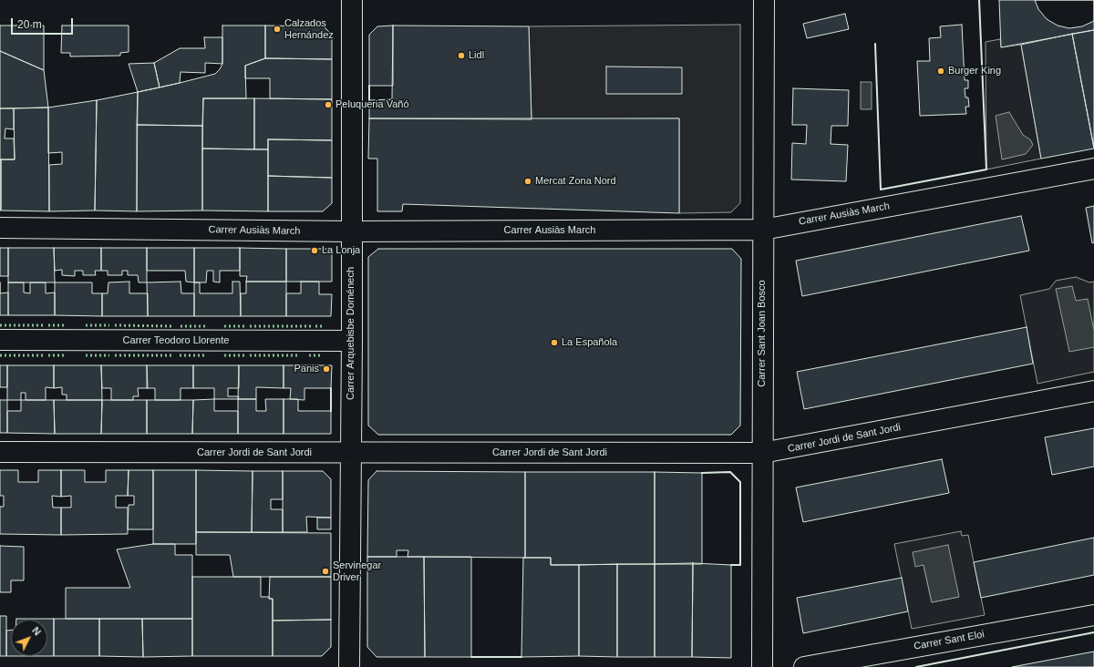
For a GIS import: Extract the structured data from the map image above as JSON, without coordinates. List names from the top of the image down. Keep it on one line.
{"streets":{"street":["Carrer Ausiàs March","Carrer Arquebisbe Doménech","Carrer Sant Joan Bosco","Carrer Teodoro Llorente","Carrer Jordi de Sant Jordi","Carrer Sant Eloi"]},"crossings":[["Carrer Ausiàs March","Carrer Arquebisbe Doménech"],["Carrer Ausiàs March","Carrer Sant Joan Bosco"],["Carrer Arquebisbe Doménech","Carrer Teodoro Llorente"],["Carrer Arquebisbe Doménech","Carrer Jordi de Sant Jordi"],["Carrer Sant Joan Bosco","Carrer Jordi de Sant Jordi"]],"places":["Calzados Hernández","Lidl","Burger King","Peluqueria Vañó","Mercat Zona Nord","La Lonja","La Española","Panis","Servinegar Driver"],"scale_bar":"20 m","north":"top right"}
